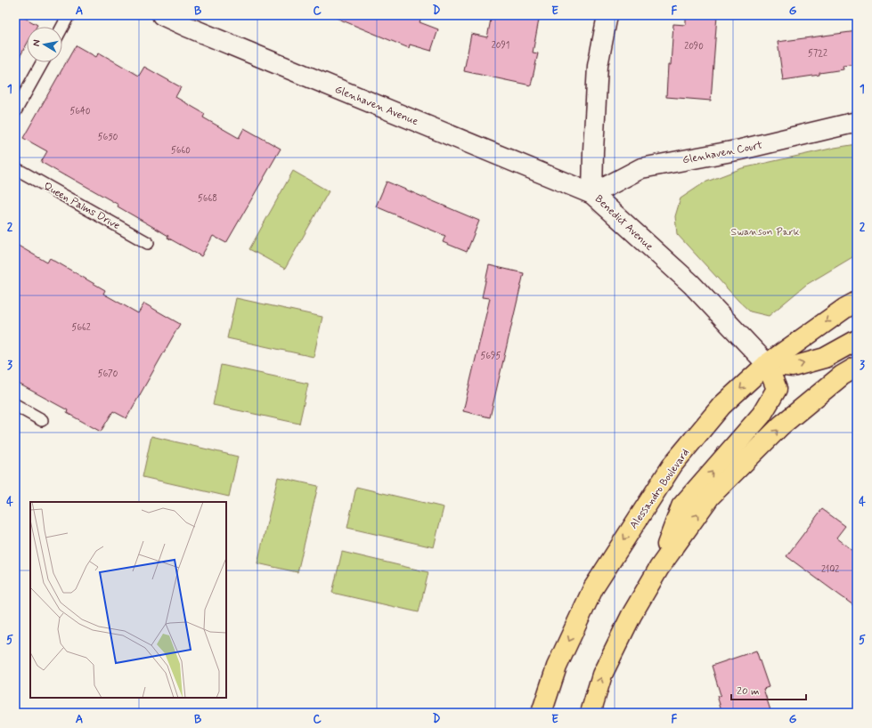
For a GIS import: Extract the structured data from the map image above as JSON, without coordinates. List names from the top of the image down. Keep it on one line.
{"streets":{"main road":["Alessandro Boulevard"],"street":["Glenhaven Avenue","Glenhaven Court","Benedict Avenue"],"lane":["Queen Palms Drive"]},"crossings":[["Glenhaven Avenue","Glenhaven Court"],["Glenhaven Avenue","Benedict Avenue"],["Glenhaven Court","Benedict Avenue"],["Benedict Avenue","Alessandro Boulevard"]],"parks":["Swanson Park"],"house_numbers":["2091","2090","5722","5640","5650","5660","5668","5662","5695","5670","2102"],"scale_bar":"20 m","north":"left","grid":{"columns":["A","B","C","D","E","F","G"],"rows":["1","2","3","4","5"]}}
